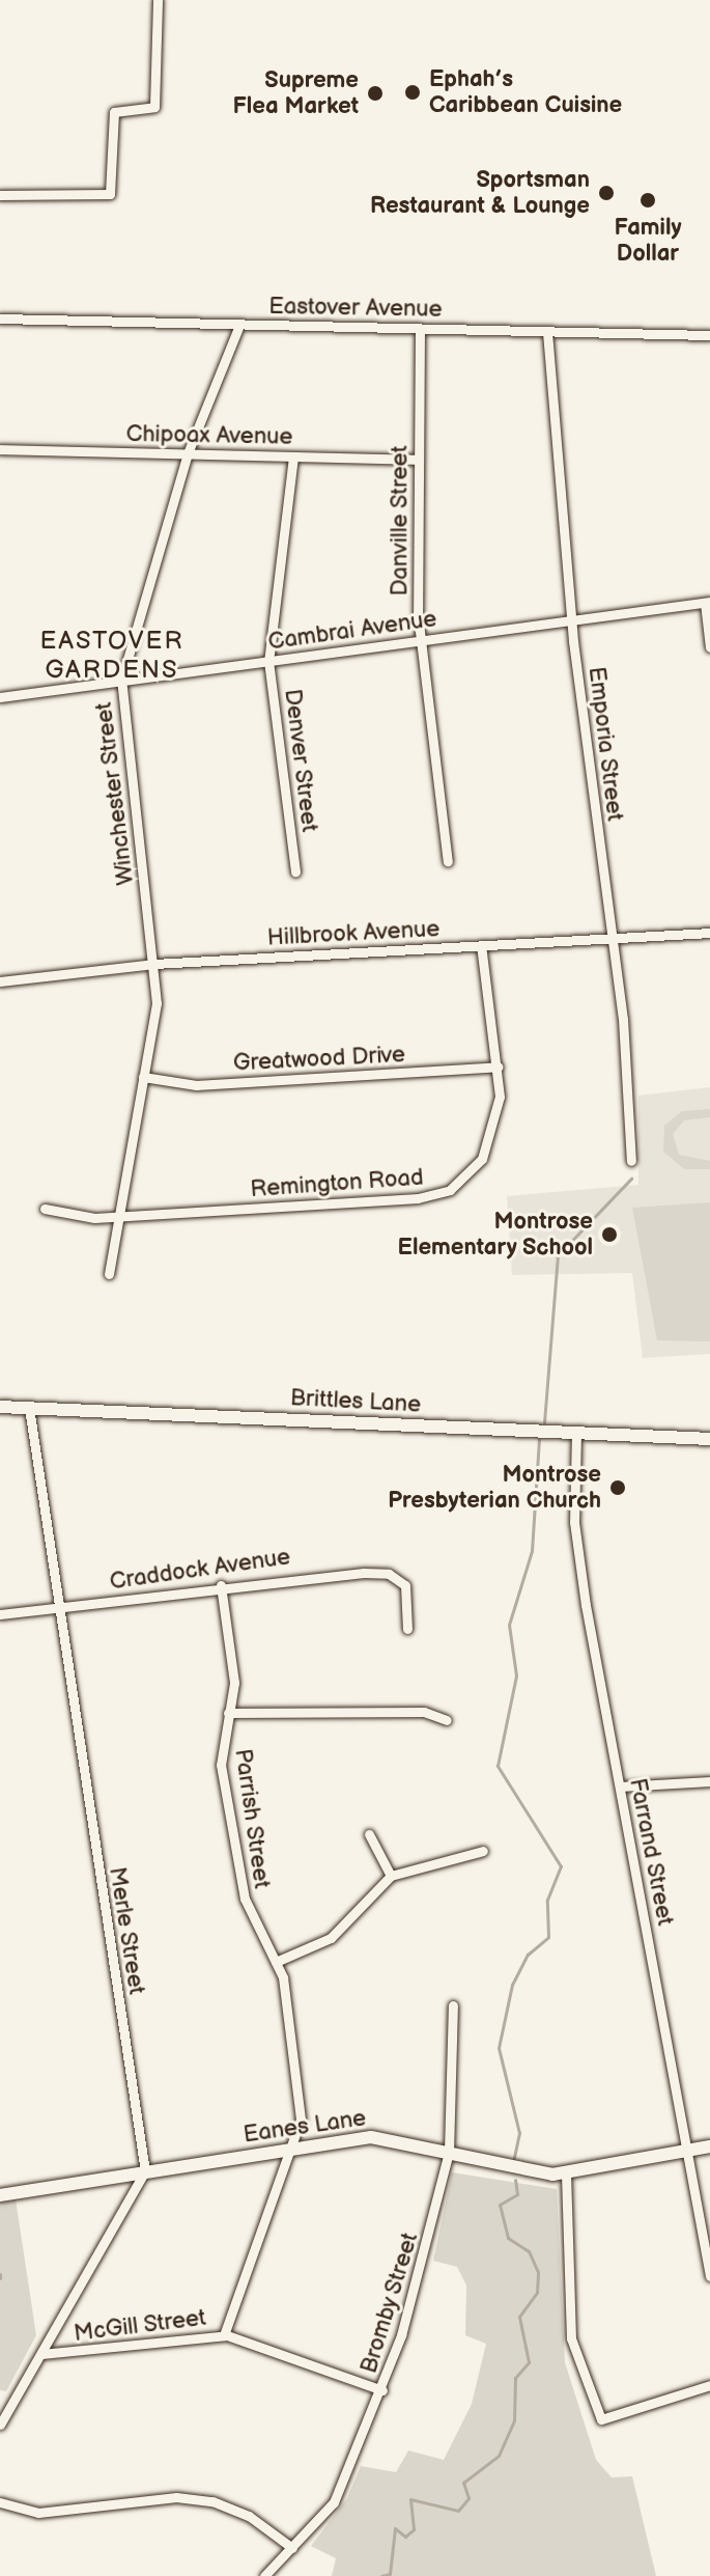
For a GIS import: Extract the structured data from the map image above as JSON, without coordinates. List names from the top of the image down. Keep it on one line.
{"streets":{"street":["Eastover Avenue","Chipoax Avenue","Danville Street","Cambrai Avenue","Emporia Street","Denver Street","Winchester Street","Hillbrook Avenue","Greatwood Drive","Remington Road","Brittles Lane","Craddock Avenue","Parrish Street","Farrand Street","Merle Street","Eanes Lane","Bromby Street","McGill Street"]},"crossings":[["Eastover Avenue","Danville Street"],["Eastover Avenue","Emporia Street"],["Eastover Avenue","Winchester Street"],["Chipoax Avenue","Danville Street"],["Chipoax Avenue","Denver Street"],["Chipoax Avenue","Winchester Street"],["Danville Street","Cambrai Avenue"],["Cambrai Avenue","Emporia Street"],["Cambrai Avenue","Denver Street"],["Cambrai Avenue","Winchester Street"],["Emporia Street","Hillbrook Avenue"],["Winchester Street","Hillbrook Avenue"],["Winchester Street","Greatwood Drive"],["Winchester Street","Remington Road"],["Hillbrook Avenue","Remington Road"],["Greatwood Drive","Remington Road"],["Brittles Lane","Farrand Street"],["Brittles Lane","Merle Street"],["Craddock Avenue","Parrish Street"],["Craddock Avenue","Merle Street"],["Parrish Street","Eanes Lane"],["Parrish Street","McGill Street"],["Farrand Street","Eanes Lane"],["Merle Street","Eanes Lane"],["Eanes Lane","Bromby Street"],["Bromby Street","McGill Street"]],"districts":["EASTOVER GARDENS"],"places":["Ephah’s Caribbean Cuisine","Supreme Flea Market","Sportsman Restaurant & Lounge","Family Dollar","Montrose Elementary School","Montrose Presbyterian Church"]}
